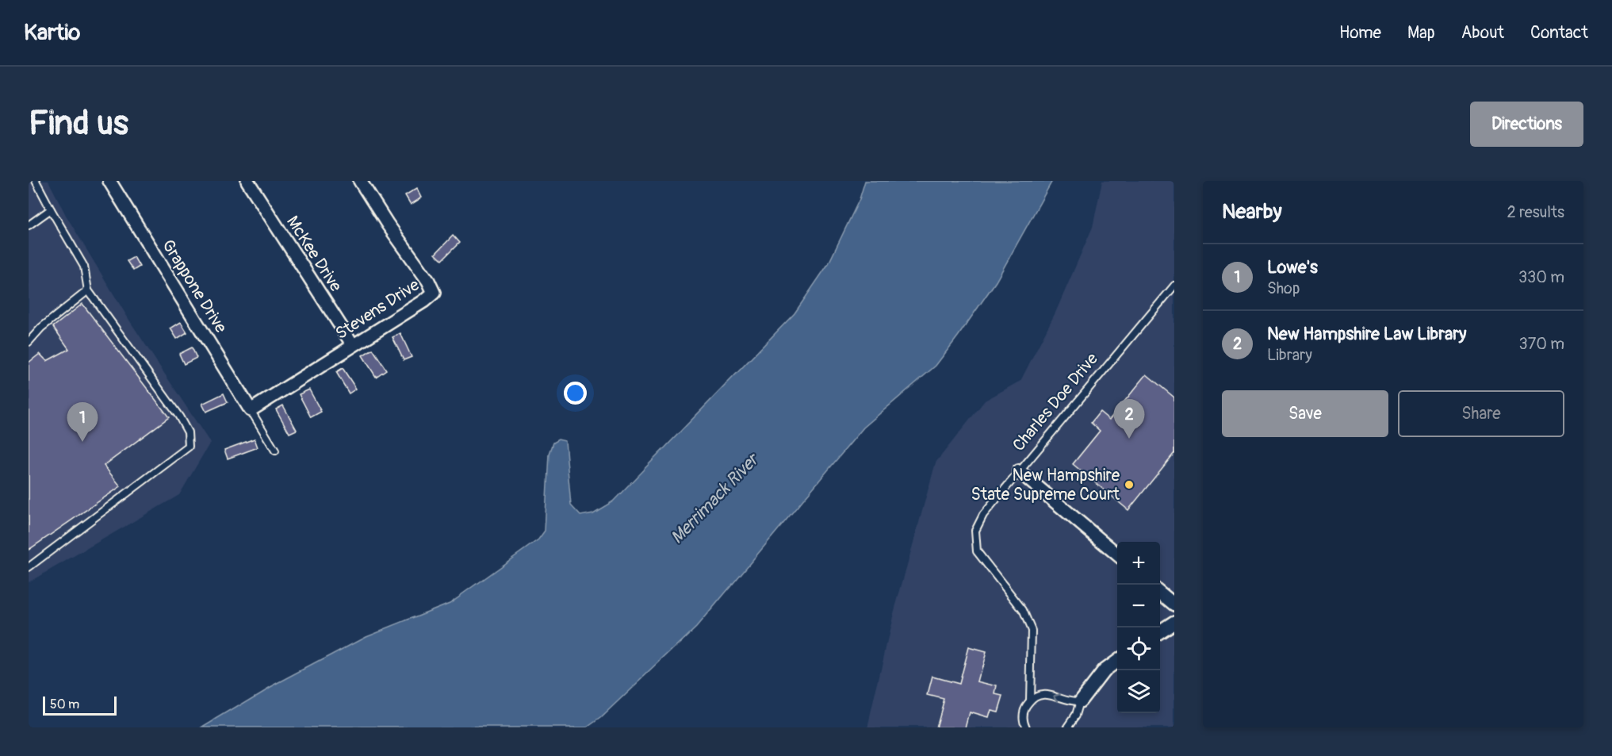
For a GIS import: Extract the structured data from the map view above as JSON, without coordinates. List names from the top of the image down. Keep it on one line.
{"streets":{"street":["McKee Drive","Grappone Drive","Stevens Drive"],"lane":["Charles Doe Drive"]},"crossings":[["McKee Drive","Stevens Drive"],["Grappone Drive","Stevens Drive"]],"water":["Merrimack River"],"places":["New Hampshire State Supreme Court"],"scale_bar":"50 m","page":{"header":"Kartio","nav":["Home","Map","About","Contact"],"buttons":["Directions",["Save","Share"]],"title":"Find us","heading":["Nearby","2 results"],"list":[{"mark":"1","name":"Lowe's","note":"Shop","value":"330 m"},{"mark":"2","name":"New Hampshire Law Library","note":"Library","value":"370 m"}],"pins":["2","1"],"map_buttons":["+","−"],"scale":"50 m"}}
